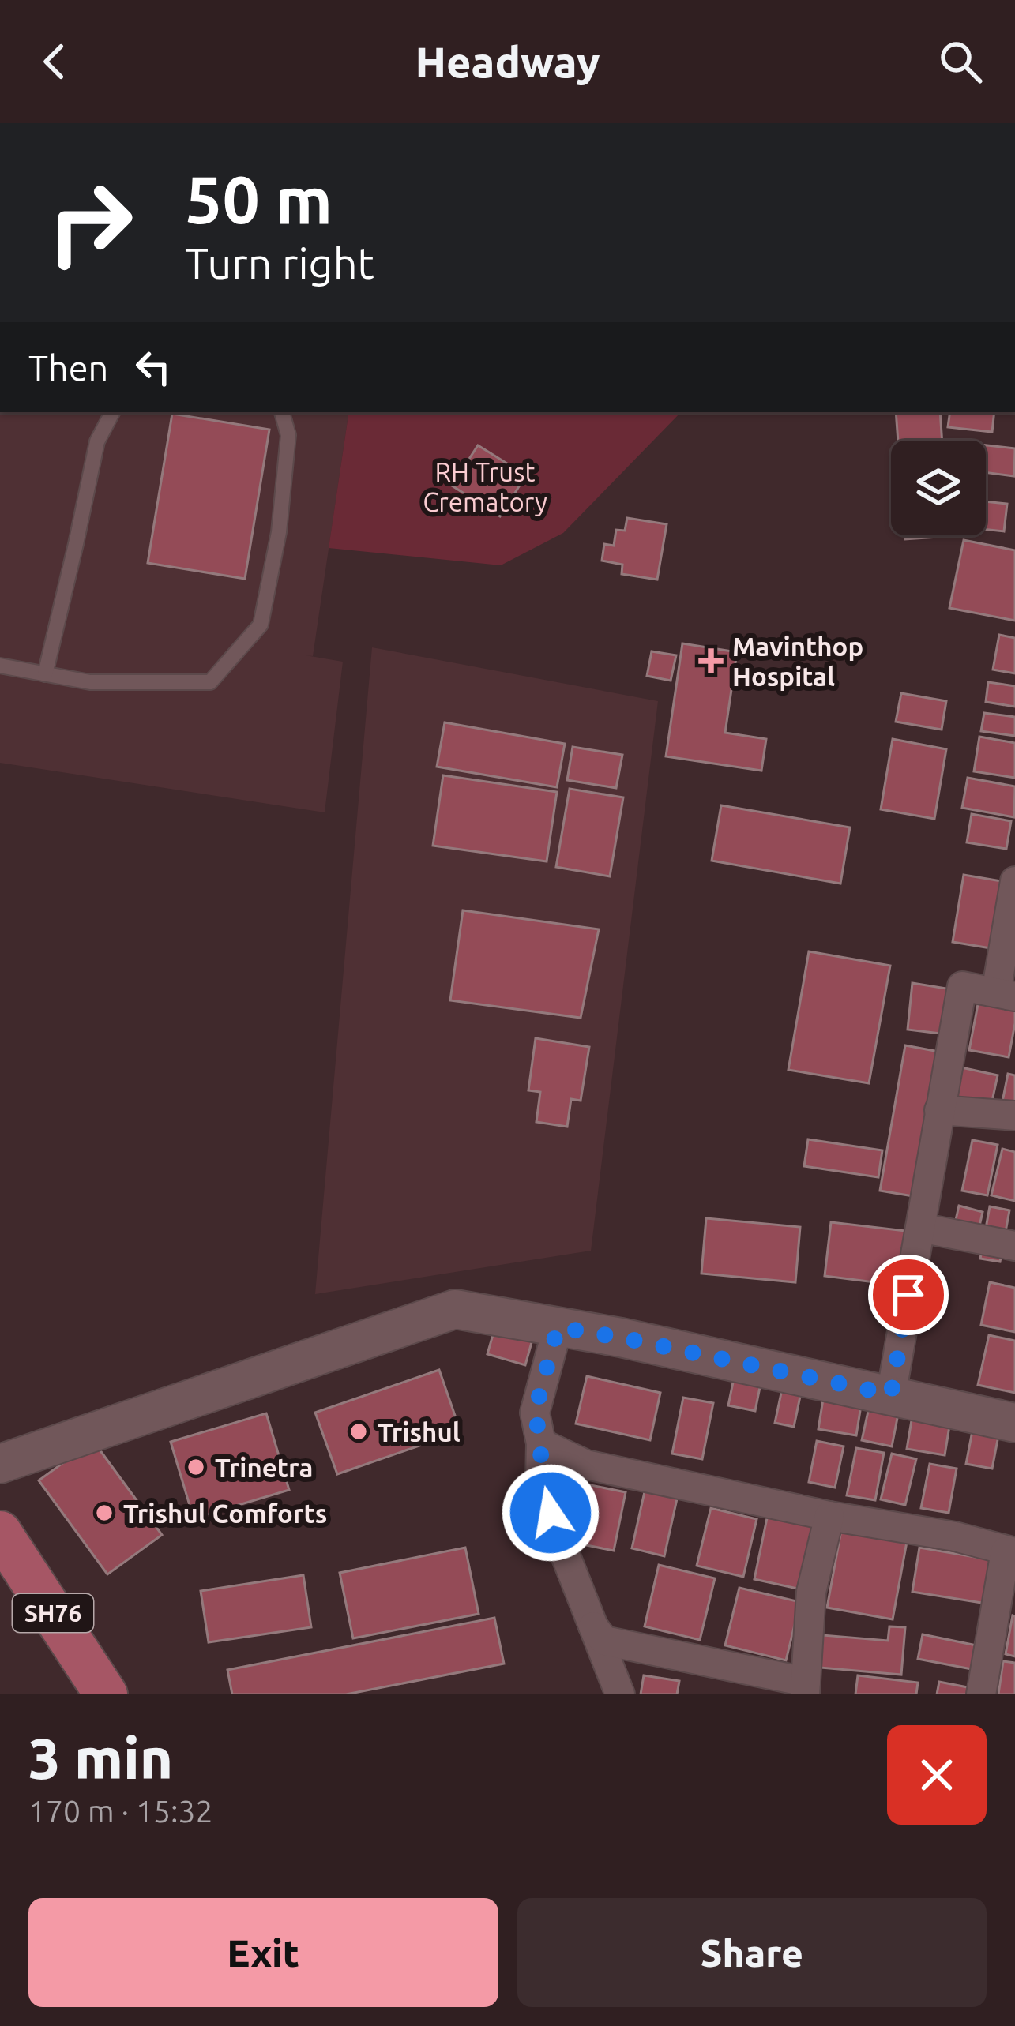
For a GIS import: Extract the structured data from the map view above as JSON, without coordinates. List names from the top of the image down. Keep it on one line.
{"streets":{"main road":["SH76"]},"parks":["RH Trust Crematory"],"places":{"health":["Mavinthop Hospital"],"other":["Trishul","Trinetra","Trishul Comforts"]},"page":{"header":"Headway","turn":["50 m","Turn right"],"then":"Then","heading":["3 min","170 m · 15:32"],"buttons":["Exit","Share"]}}
